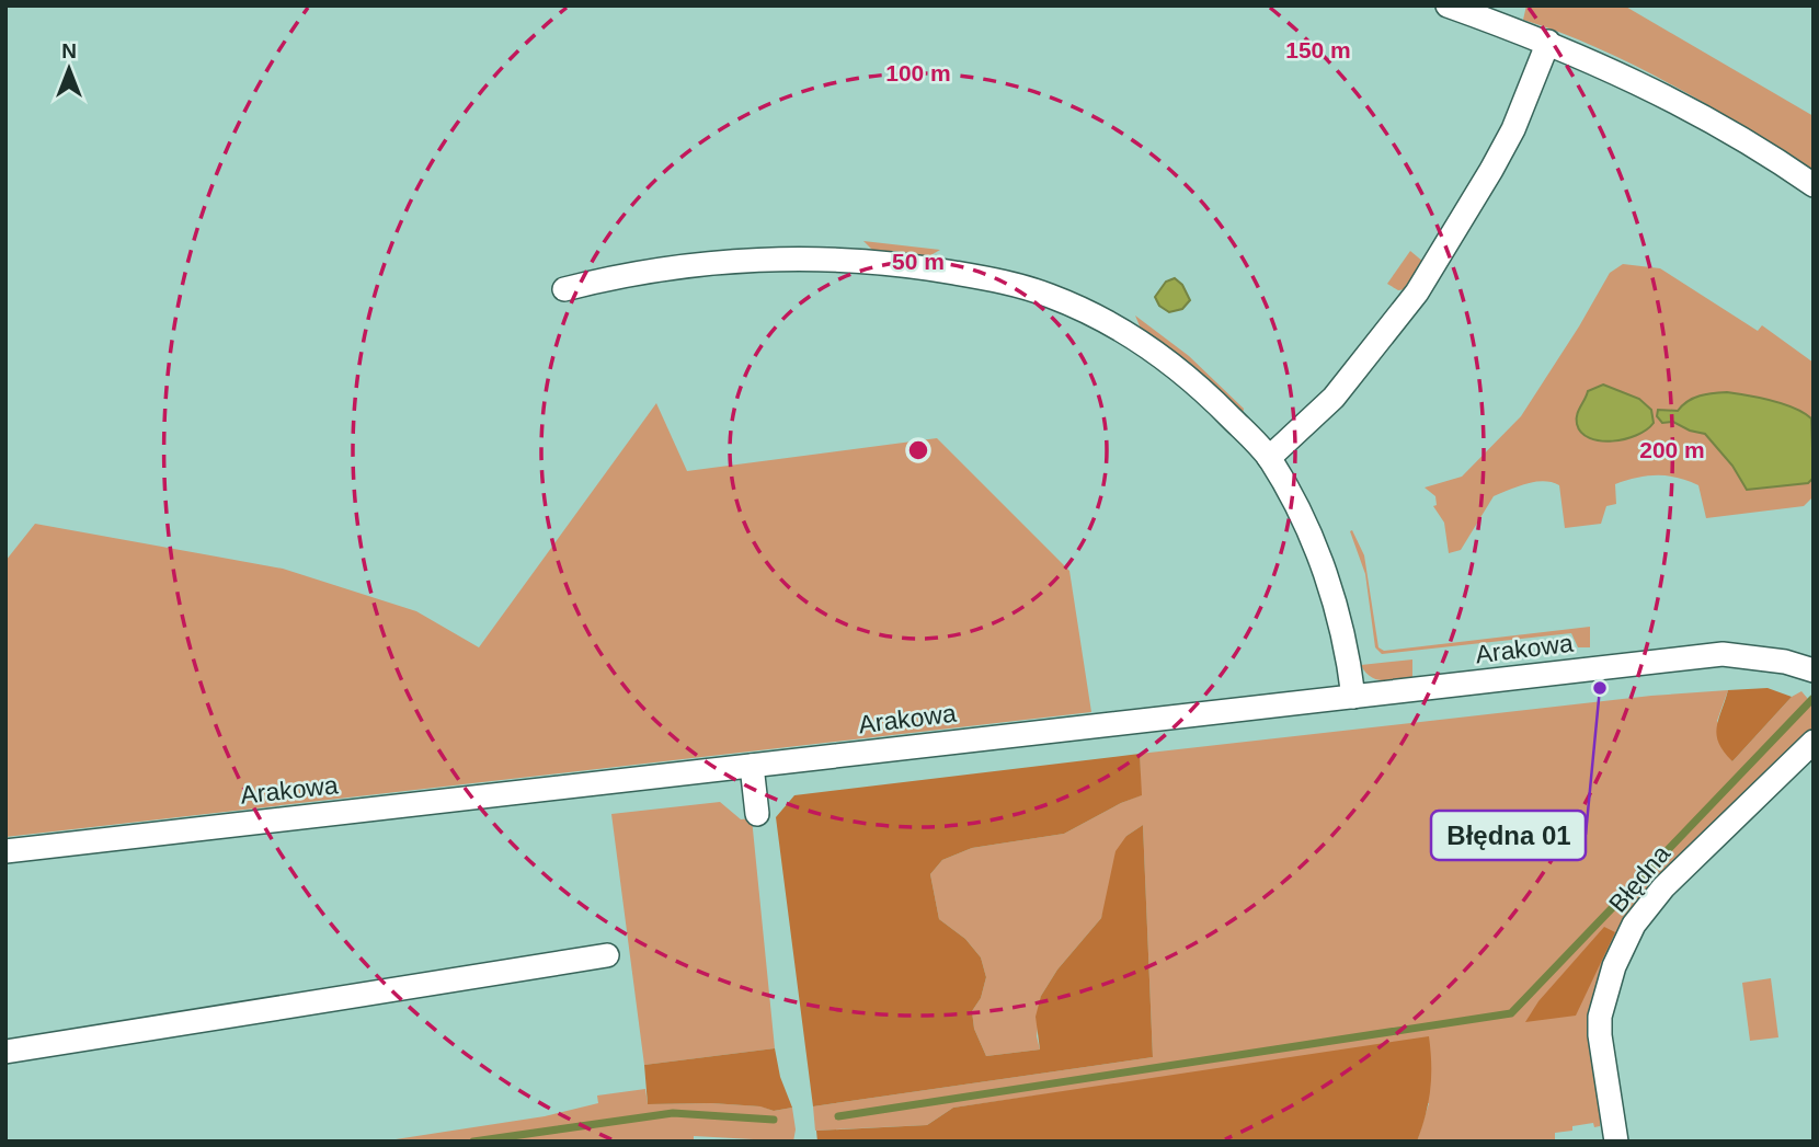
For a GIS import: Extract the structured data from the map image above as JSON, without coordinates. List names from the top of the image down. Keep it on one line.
{"streets":{"street":["Arakowa","Błędna"]},"places":["Błędna 01"],"north":"top","rings":["150 m","100 m","50 m","200 m"]}
